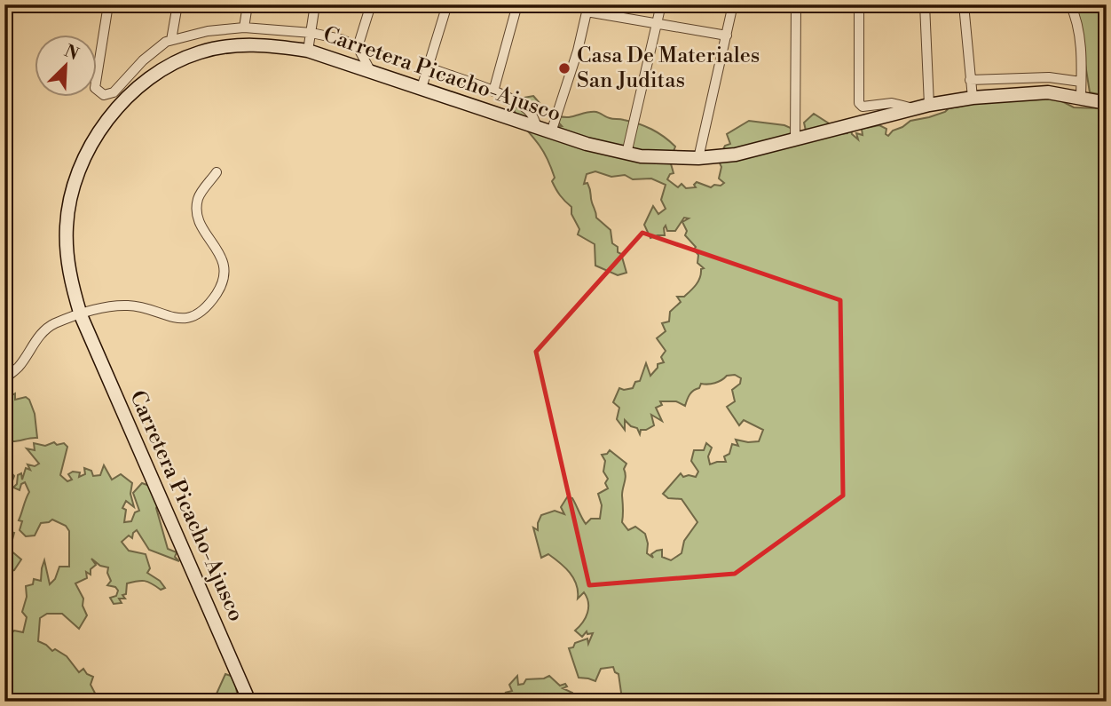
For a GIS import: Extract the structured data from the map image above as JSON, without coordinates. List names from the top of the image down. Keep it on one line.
{"streets":{"main road":["Carretera Picacho-Ajusco"]},"places":["Casa De Materiales San Juditas"],"north":"top right"}
